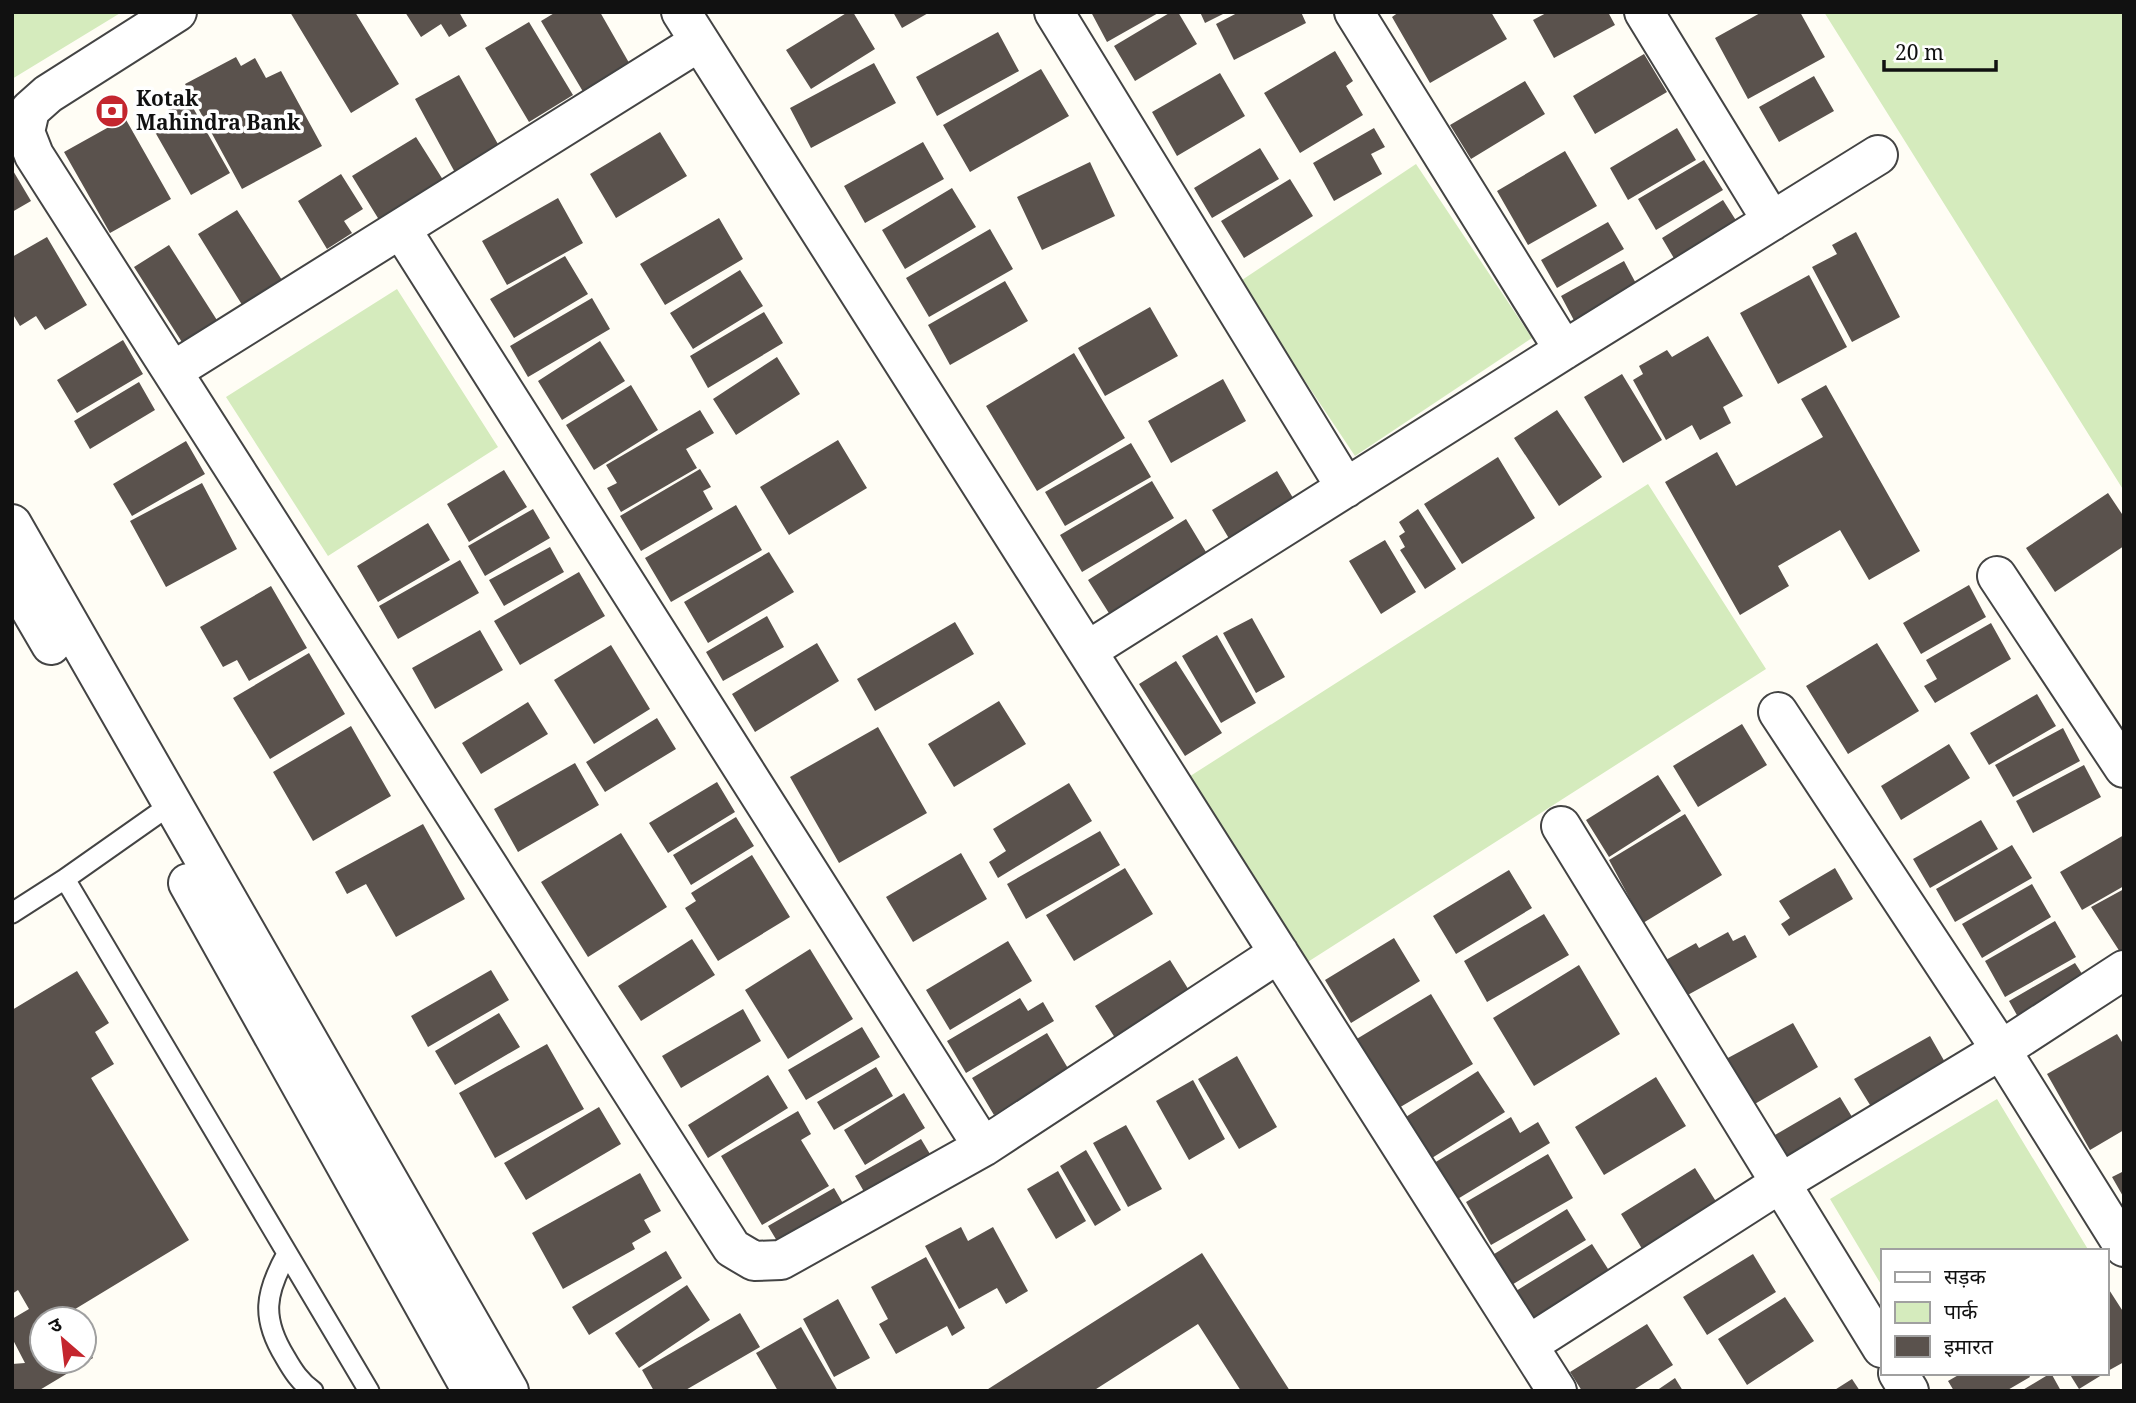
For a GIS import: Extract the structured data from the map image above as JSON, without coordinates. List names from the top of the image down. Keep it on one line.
{"places":{"bank":["Kotak Mahindra Bank"]},"legend":["सड़क","पार्क","इमारत"],"scale_bar":"20 m","north":"top left"}
